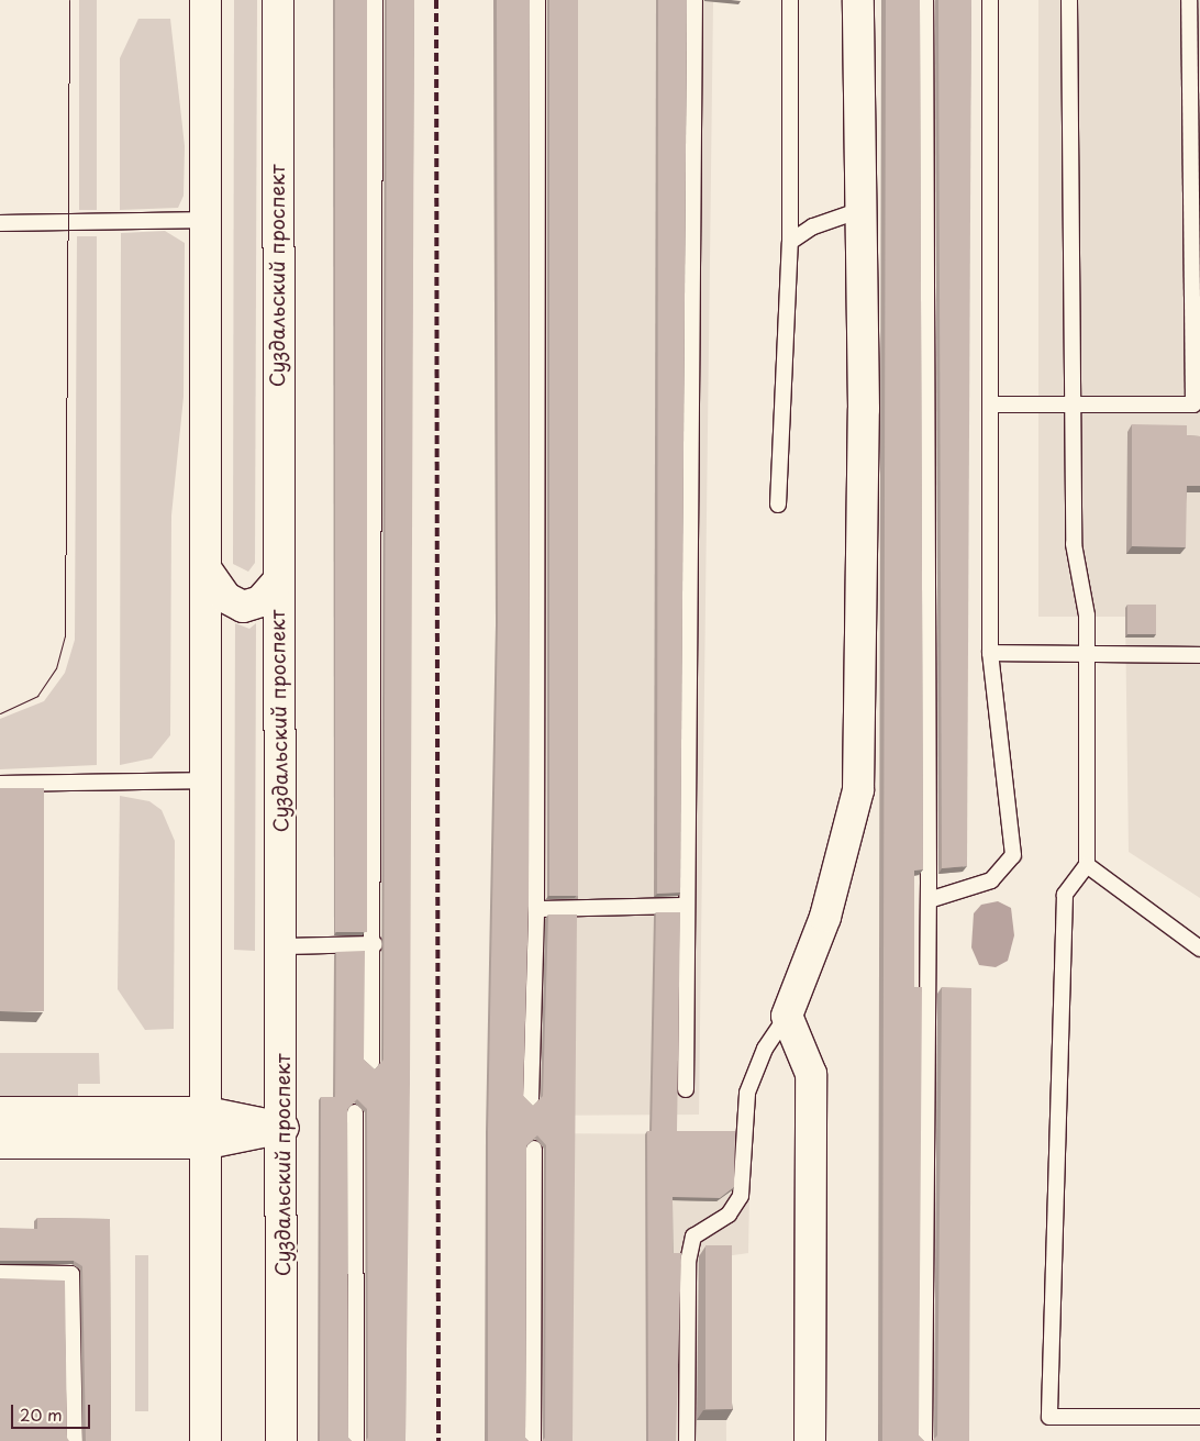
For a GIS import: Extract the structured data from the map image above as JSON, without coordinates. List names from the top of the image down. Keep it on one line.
{"streets":{"main road":["Суздальский проспект"]},"scale_bar":"20 m"}
